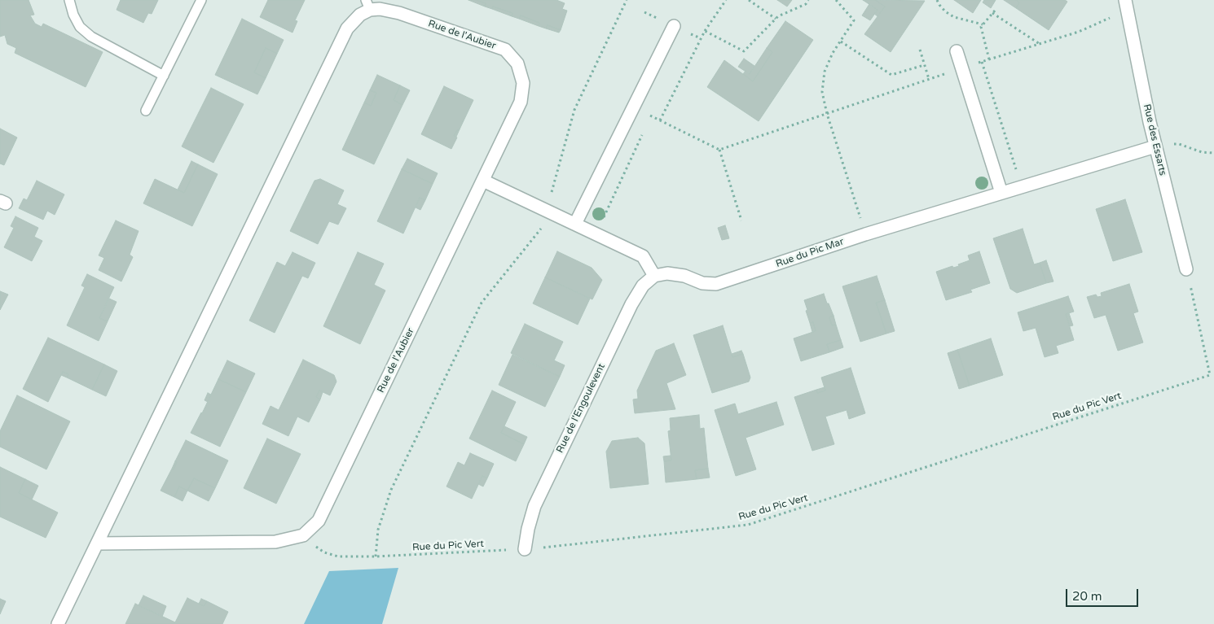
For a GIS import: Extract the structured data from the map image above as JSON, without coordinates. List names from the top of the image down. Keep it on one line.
{"streets":{"street":["Rue de l'Aubier","Rue des Essarts","Rue du Pic Mar","Rue de l'Engoulevent"],"path":["Rue du Pic Vert"]},"crossings":[["Rue de l'Aubier","Rue du Pic Vert"],["Rue des Essarts","Rue du Pic Mar"],["Rue des Essarts","Rue du Pic Vert"],["Rue du Pic Mar","Rue de l'Engoulevent"],["Rue du Pic Vert","Rue de l'Engoulevent"]],"scale_bar":"20 m"}
